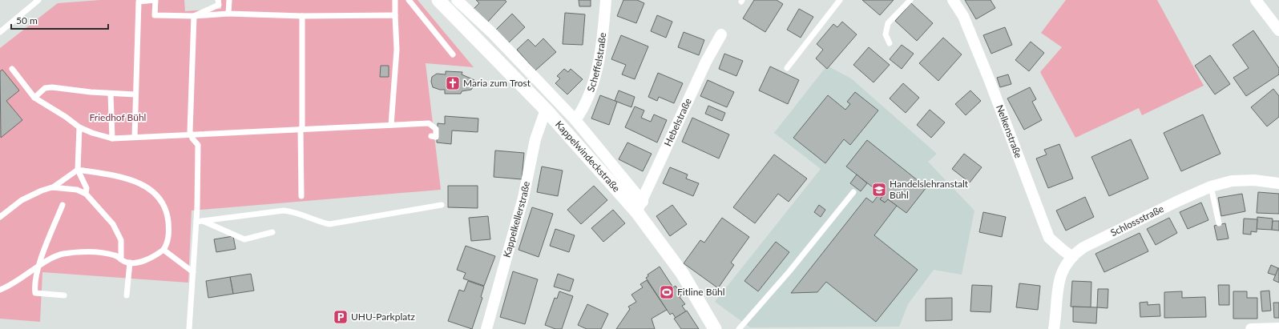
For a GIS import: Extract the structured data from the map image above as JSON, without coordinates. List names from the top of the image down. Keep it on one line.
{"streets":{"street":["Scheffelstraße","Hebelstraße","Nelkenstraße","Kappelwindeckstraße","Kappelkellerstraße","Schlossstraße"]},"crossings":[["Scheffelstraße","Kappelwindeckstraße"],["Hebelstraße","Kappelwindeckstraße"],["Nelkenstraße","Schlossstraße"],["Kappelwindeckstraße","Kappelkellerstraße"]],"parks":["Friedhof Bühl"],"places":{"church":["Maria zum Trost"],"school or university":["Handelslehranstalt Bühl"],"sports":["Fitline Bühl"],"parking":["UHU-Parkplatz"]},"scale_bar":"50 m"}
